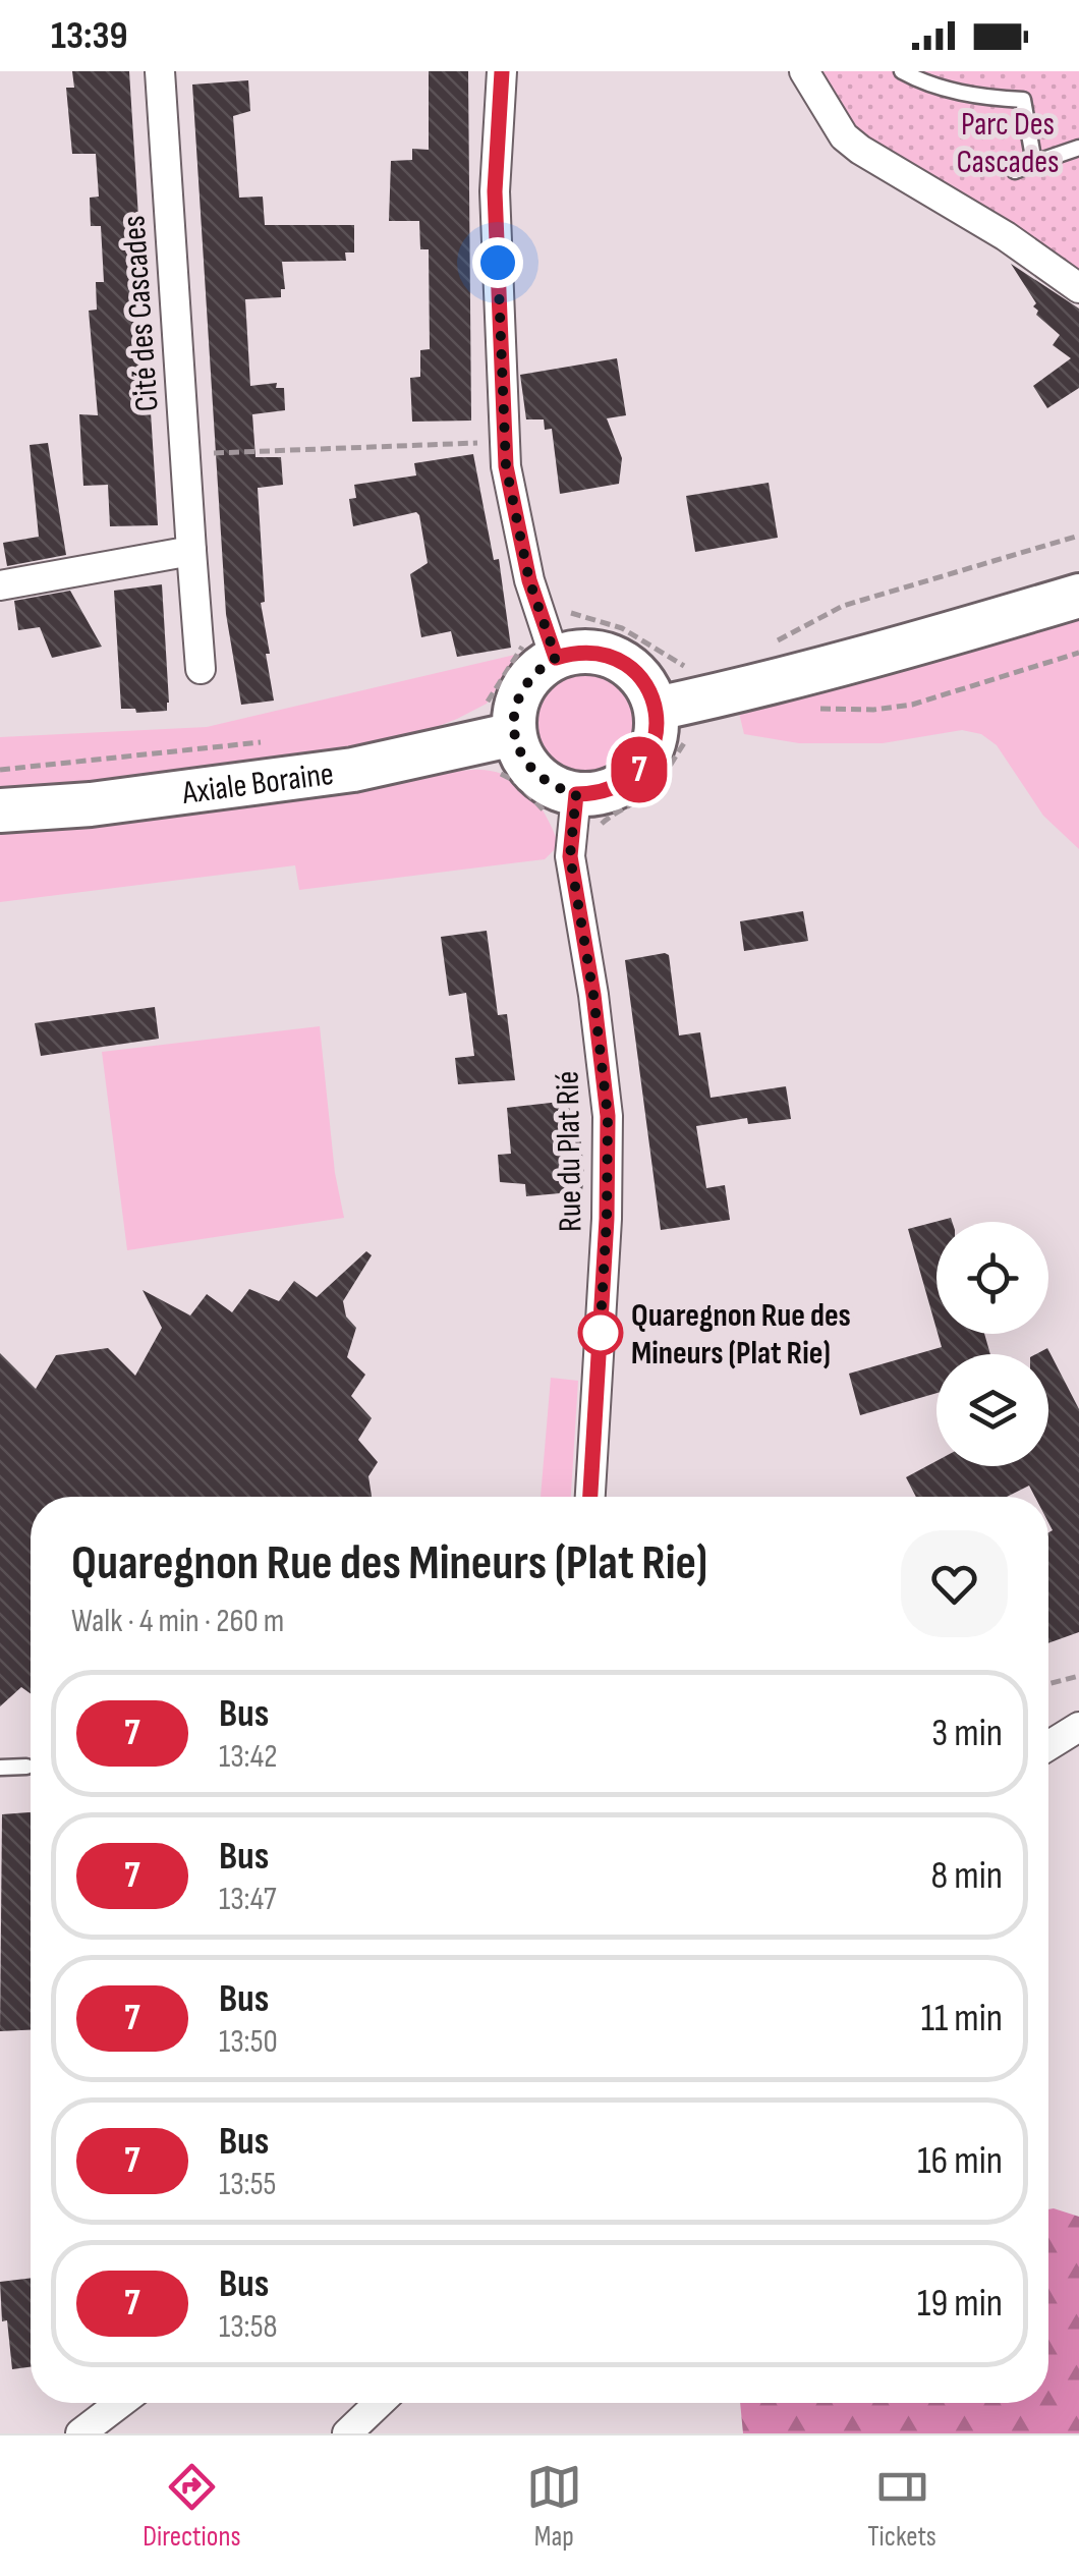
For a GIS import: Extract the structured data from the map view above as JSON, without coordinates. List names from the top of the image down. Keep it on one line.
{"streets":{"main road":["Axiale Boraine"],"street":["Cité des Cascades","Rue du Plat Rié"]},"crossings":[["Axiale Boraine","Rue du Plat Rié"]],"parks":["Parc Des Cascades"],"places":["Quaregnon Rue des Mineurs (Plat Rie)"],"lines":["bus line 7"],"page":{"status":"13:39","on_map":"7","heading":["Quaregnon Rue des Mineurs (Plat Rie)","Walk · 4 min · 260 m"],"list":[{"mark":"7","name":"Bus","note":"13:42","value":"3 min"},{"mark":"7","name":"Bus","note":"13:47","value":"8 min"},{"mark":"7","name":"Bus","note":"13:50","value":"11 min"},{"mark":"7","name":"Bus","note":"13:55","value":"16 min"},{"mark":"7","name":"Bus","note":"13:58","value":"19 min"}],"tabs":["Directions","Map","Tickets"]}}
